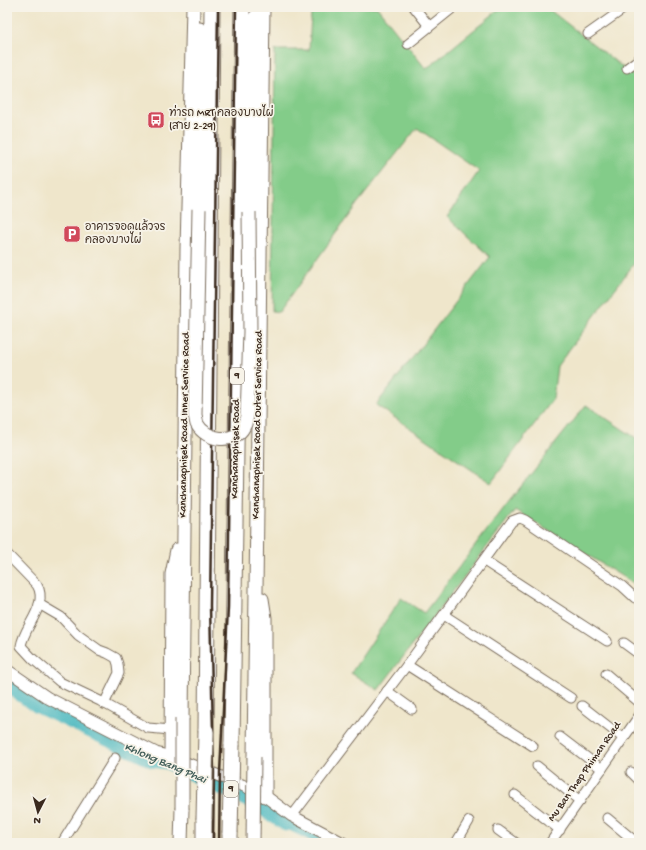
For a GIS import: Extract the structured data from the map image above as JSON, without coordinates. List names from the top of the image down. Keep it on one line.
{"streets":{"highway":["9","Kanchanaphisek Road"],"main road":["Kanchanaphisek Road Inner Service Road","Kanchanaphisek Road Outer Service Road"],"street":["Mu Ban Thep Phiman Road"]},"water":["Khlong Bang Phai"],"places":{"bus stop":["ท่ารถ MRT คลองบางไผ่ (สาย 2-29)"],"parking":["อาคารจอดแล้วจร คลองบางไผ่"]},"north":"bottom"}
